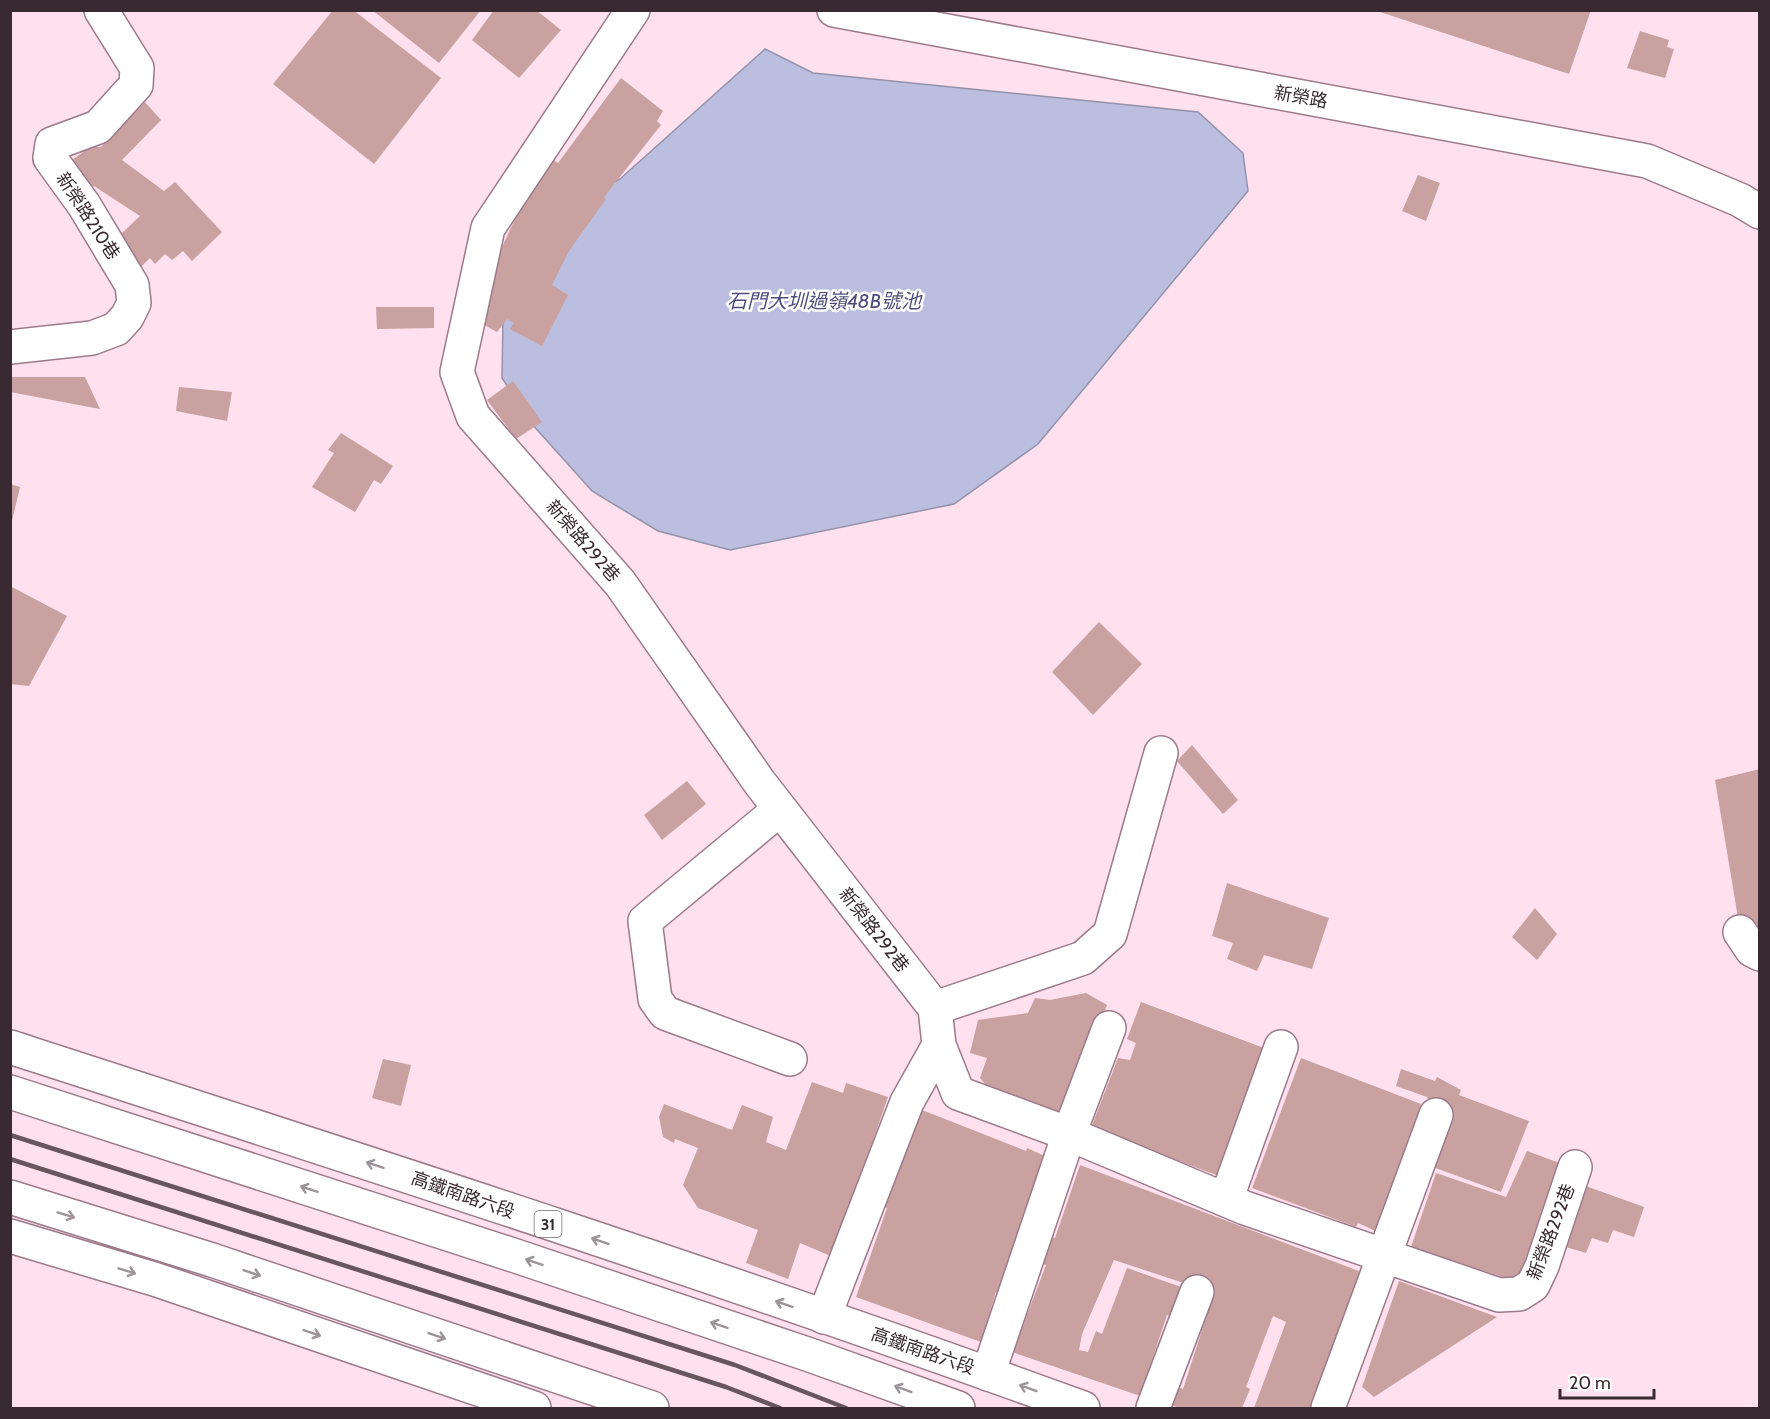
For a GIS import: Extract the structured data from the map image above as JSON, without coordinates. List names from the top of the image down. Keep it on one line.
{"streets":{"main road":["新榮路","新榮路210巷","新榮路292巷","高鐵南路六段","31"]},"water":["石門大圳過嶺48B號池"],"scale_bar":"20 m"}
